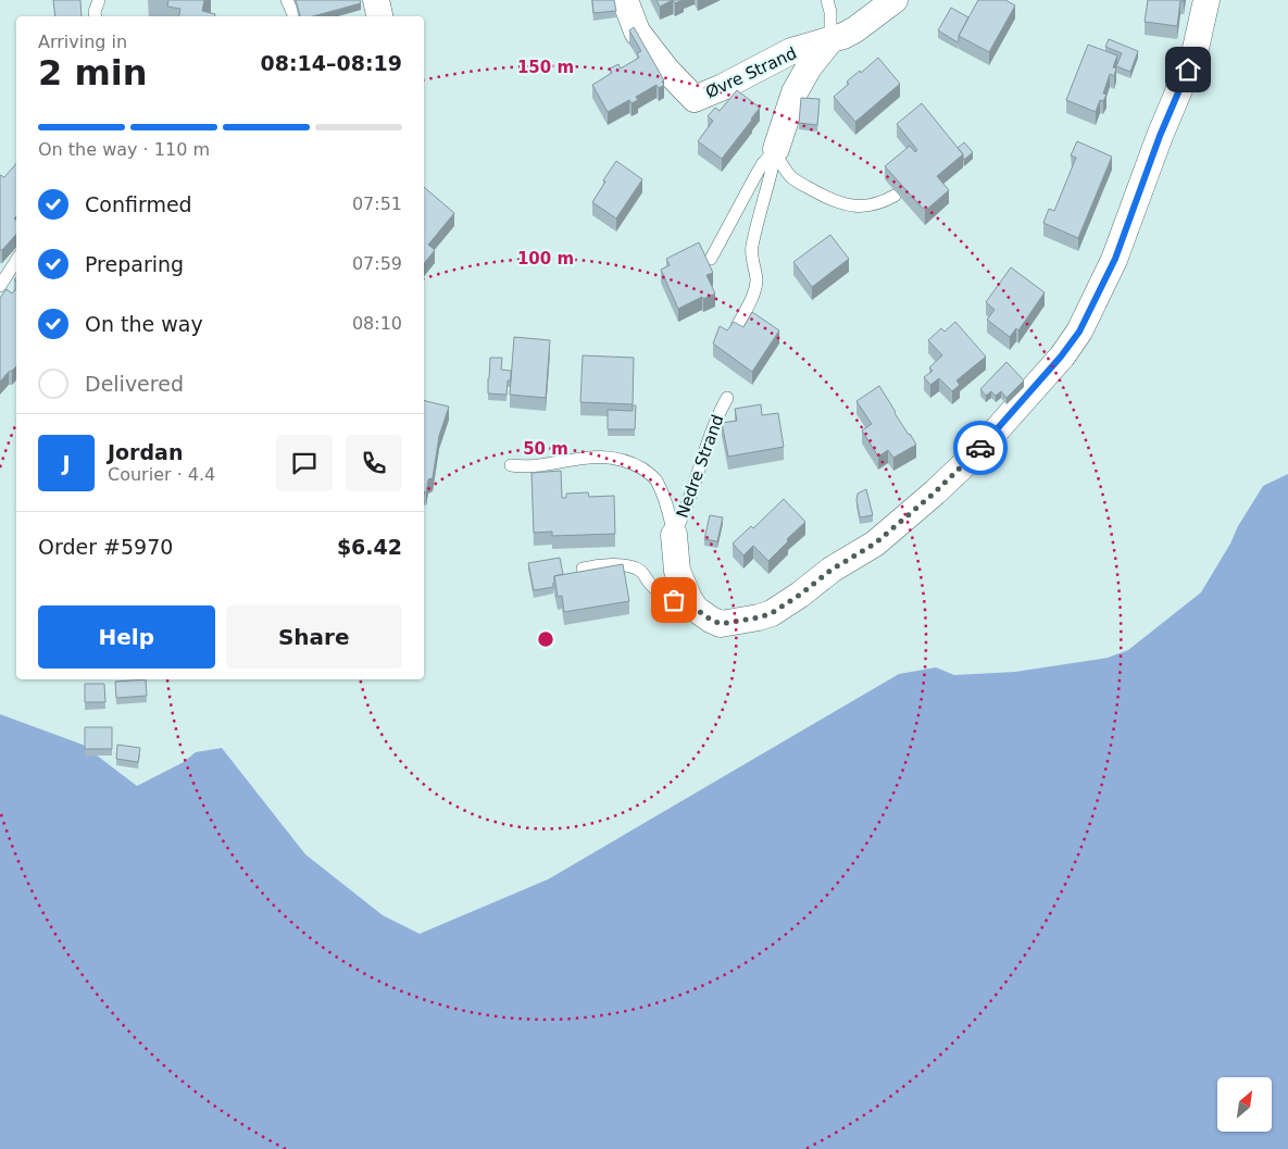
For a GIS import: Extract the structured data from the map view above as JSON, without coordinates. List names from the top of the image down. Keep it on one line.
{"streets":{"street":["Øvre Strand","Nedre Strand"]},"north":"top right","page":{"heading":["2 min","Arriving in","08:14–08:19"],"panel":["Jordan","Courier · 4.4","Order #5970","$6.42"],"bar":"On the way · 110 m","list":[["Confirmed","07:51"],["Preparing","07:59"],["On the way","08:10"],"Delivered"],"round":"J","buttons":["Help","Share"]},"rings":["150 m","100 m","50 m"]}
